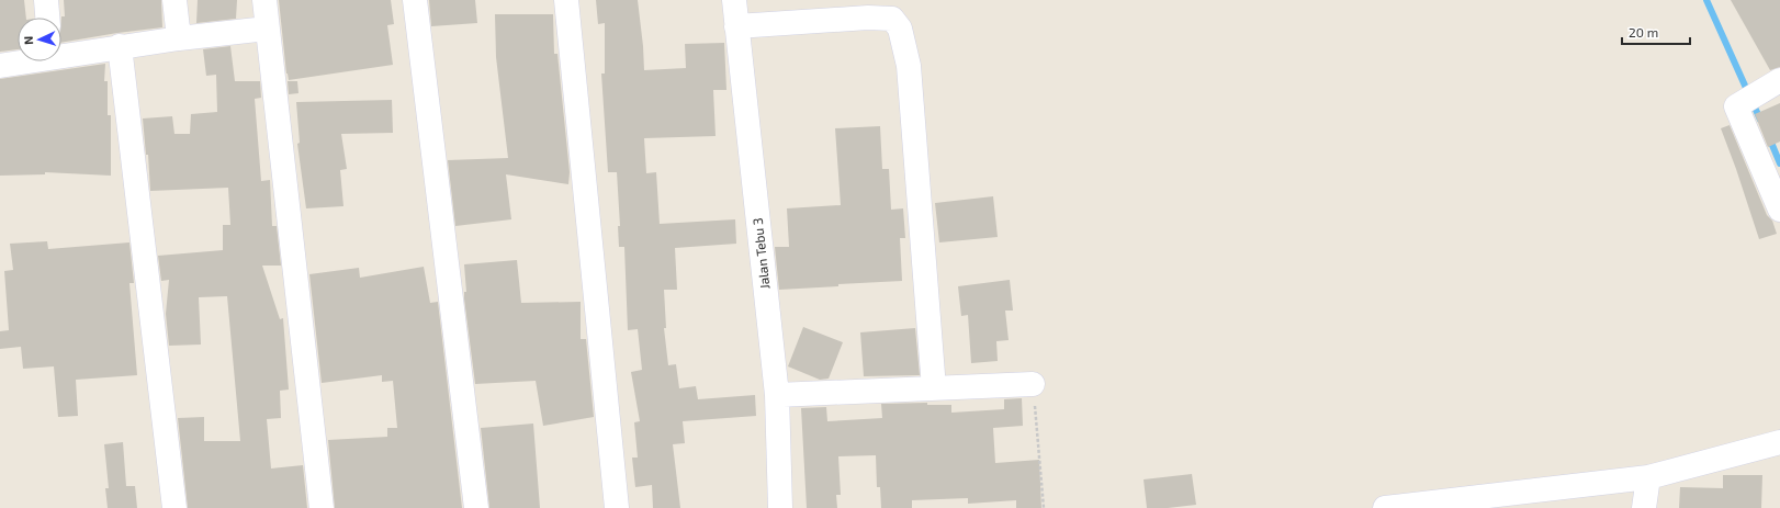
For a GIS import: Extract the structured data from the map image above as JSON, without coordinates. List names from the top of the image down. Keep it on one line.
{"streets":{"street":["Jalan Tebu 3"]},"scale_bar":"20 m","north":"left"}
